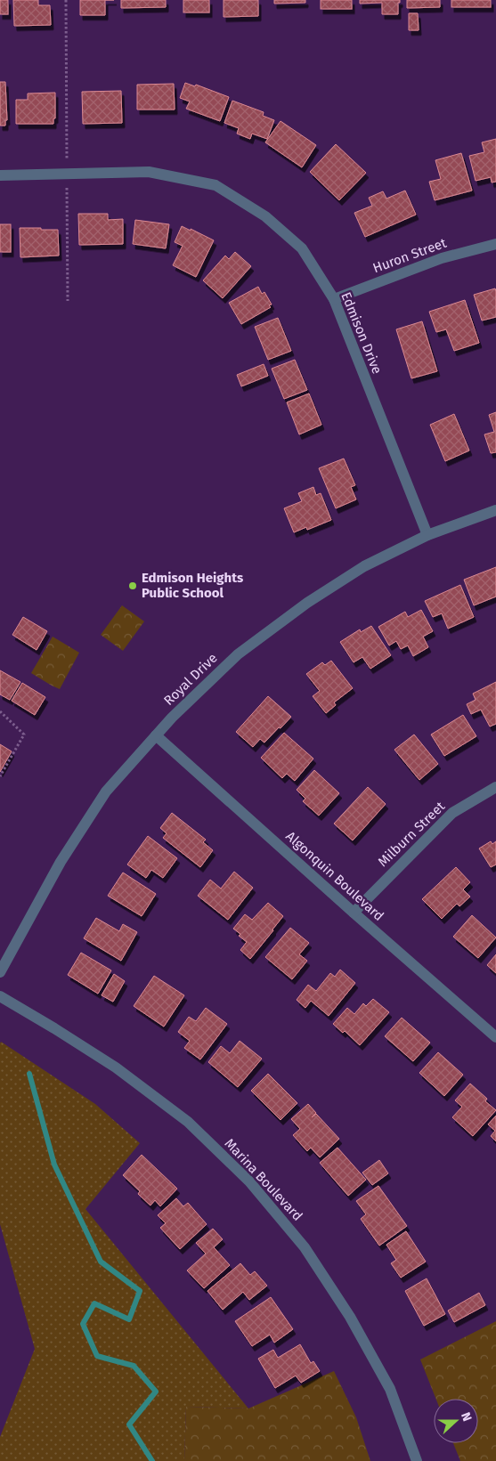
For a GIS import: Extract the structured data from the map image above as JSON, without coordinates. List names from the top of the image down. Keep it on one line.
{"streets":{"street":["Huron Street","Edmison Drive","Royal Drive","Milburn Street","Algonquin Boulevard","Marina Boulevard"]},"crossings":[["Huron Street","Edmison Drive"],["Edmison Drive","Royal Drive"],["Royal Drive","Algonquin Boulevard"],["Milburn Street","Algonquin Boulevard"]],"places":["Edmison Heights Public School"],"north":"right"}
